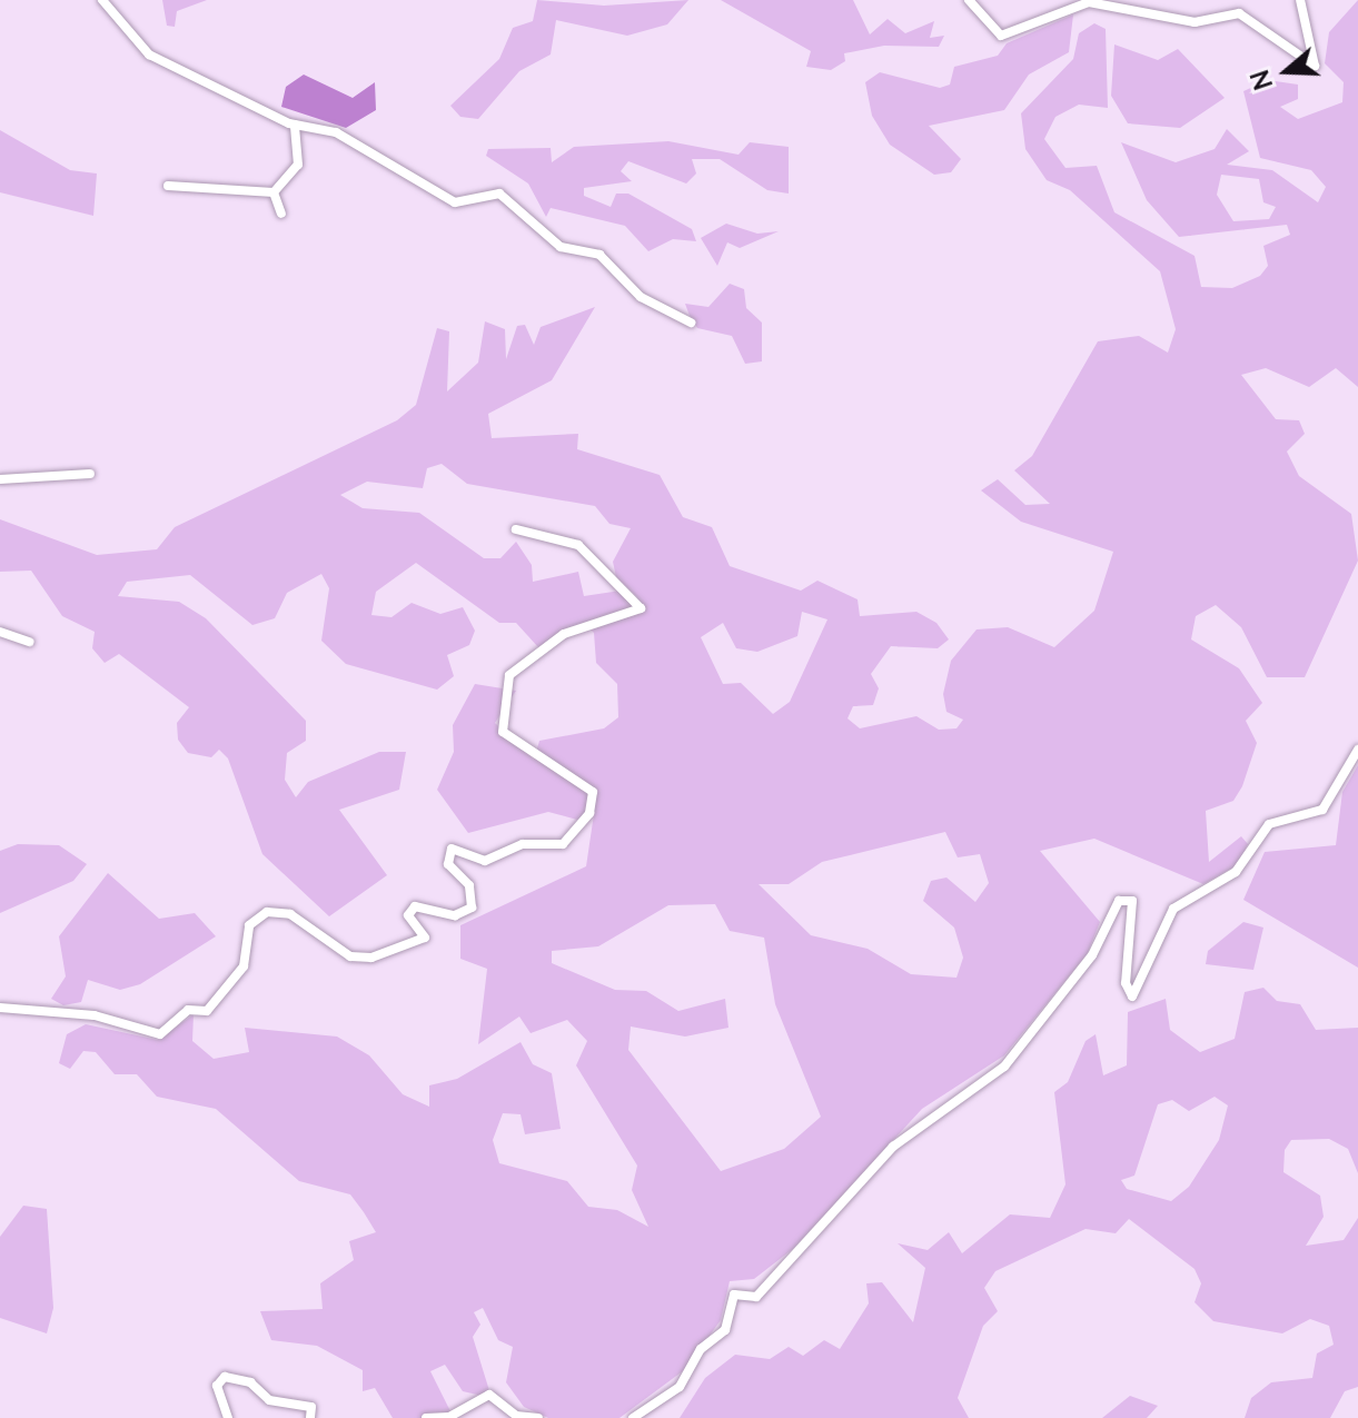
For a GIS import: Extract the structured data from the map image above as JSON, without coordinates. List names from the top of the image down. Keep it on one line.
{"north":"left"}
